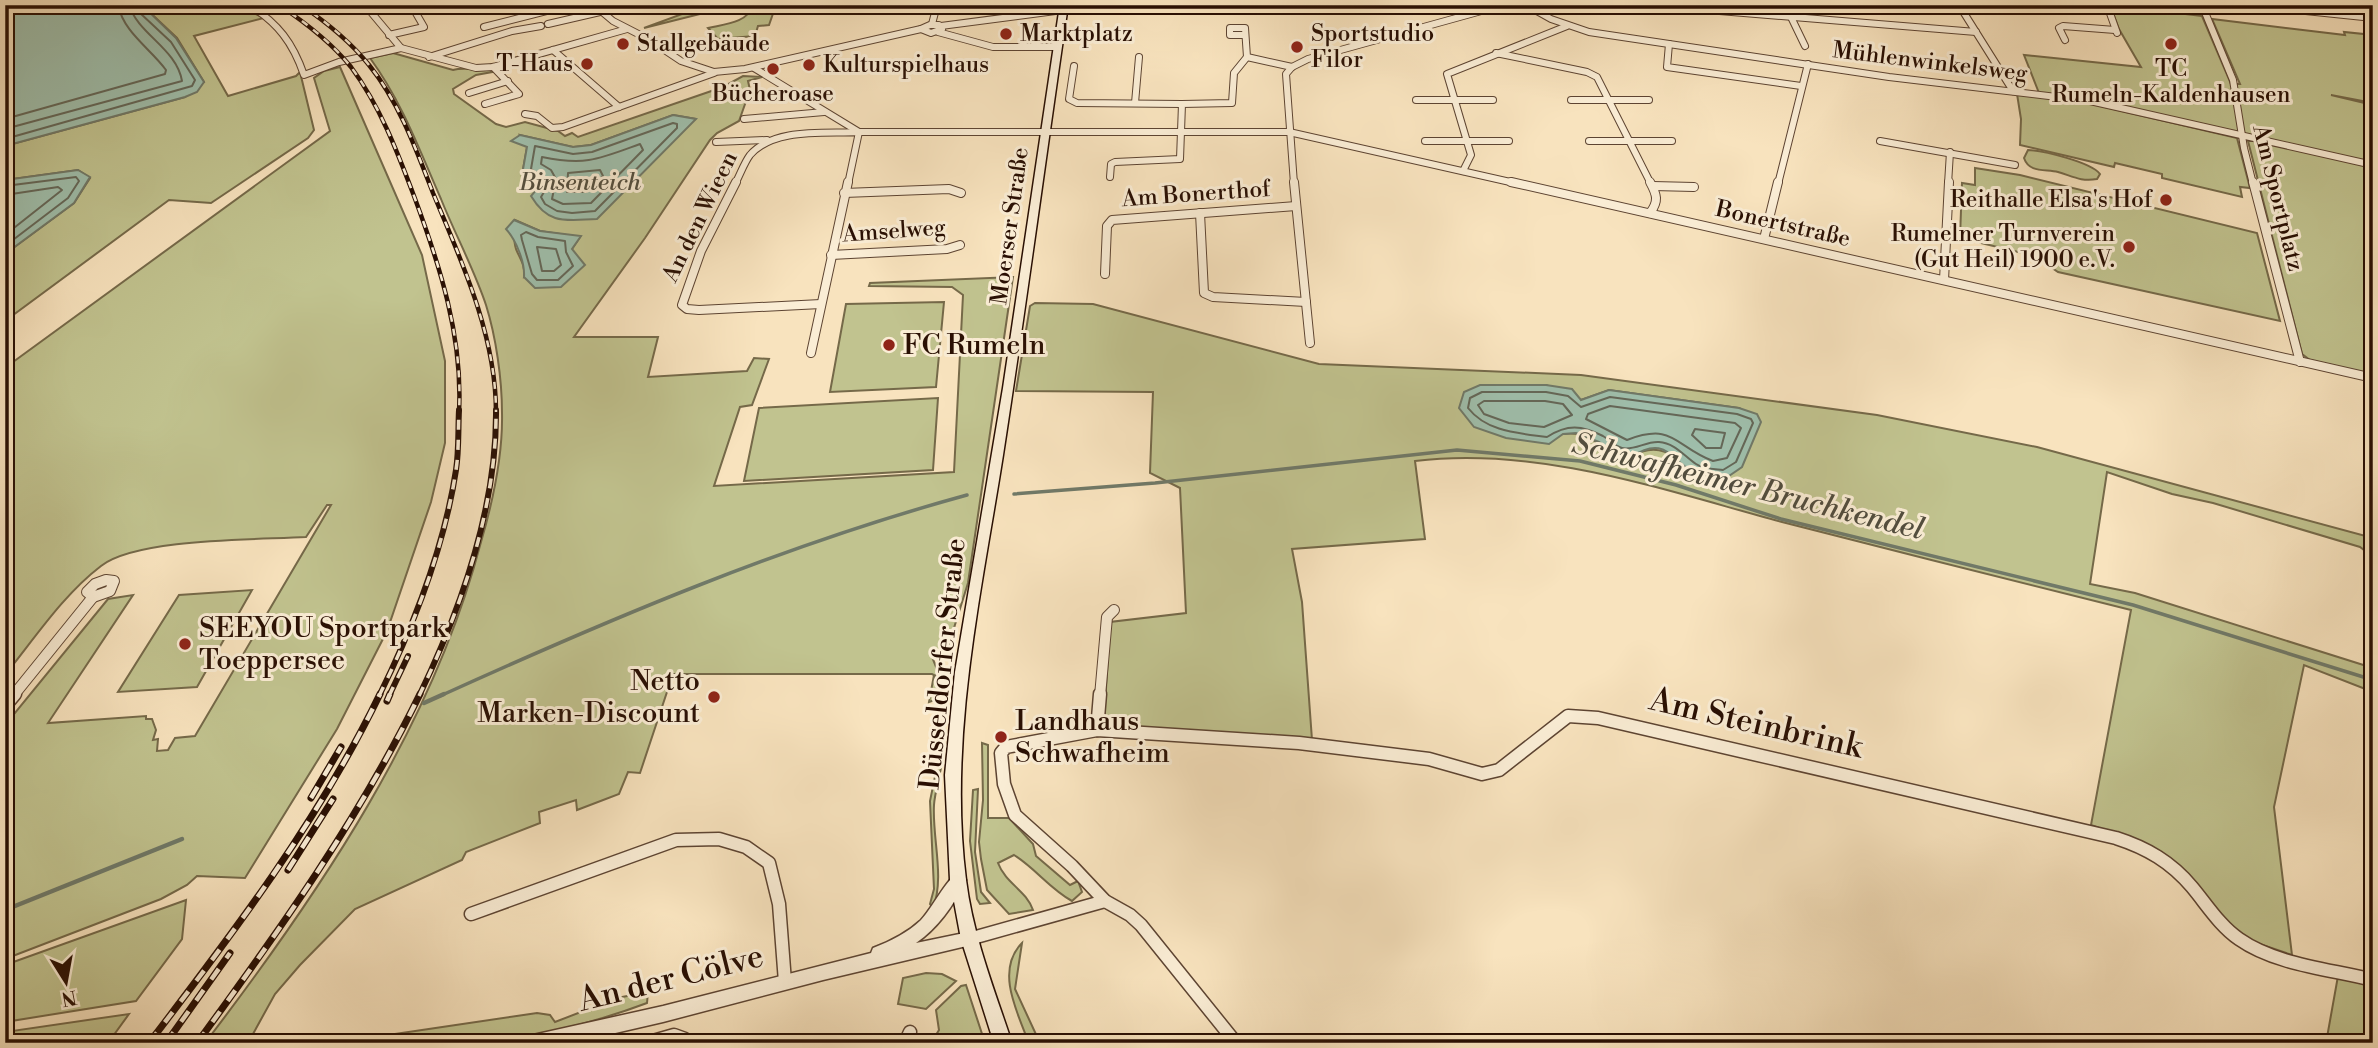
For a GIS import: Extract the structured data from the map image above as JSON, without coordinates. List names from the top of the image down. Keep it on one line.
{"streets":{"main road":["Moerser Straße","Düsseldorfer Straße","An der Cölve"],"street":["Mühlenwinkelsweg","Am Bonerthof","Am Sportplatz","An den Wieen","Bonertstraße","Amselweg","Am Steinbrink"]},"crossings":[["Mühlenwinkelsweg","Am Sportplatz"],["Am Sportplatz","Bonertstraße"],["An den Wieen","Bonertstraße"],["An den Wieen","Moerser Straße"],["Bonertstraße","Moerser Straße"],["Moerser Straße","Düsseldorfer Straße"],["Düsseldorfer Straße","An der Cölve"],["Am Steinbrink","An der Cölve"]],"water":["Binsenteich","Schwafheimer Bruchkendel"],"places":["Marktplatz","Stallgebäude","TC Rumeln-Kaldenhausen","Sportstudio Filor","T-Haus","Kulturspielhaus","Bücheroase","Reithalle Elsa's Hof","Rumelner Turnverein (Gut Heil) 1900 e.V.","FC Rumeln","SEEYOU Sportpark Toeppersee","Netto Marken-Discount","Landhaus Schwafheim"],"north":"bottom"}
